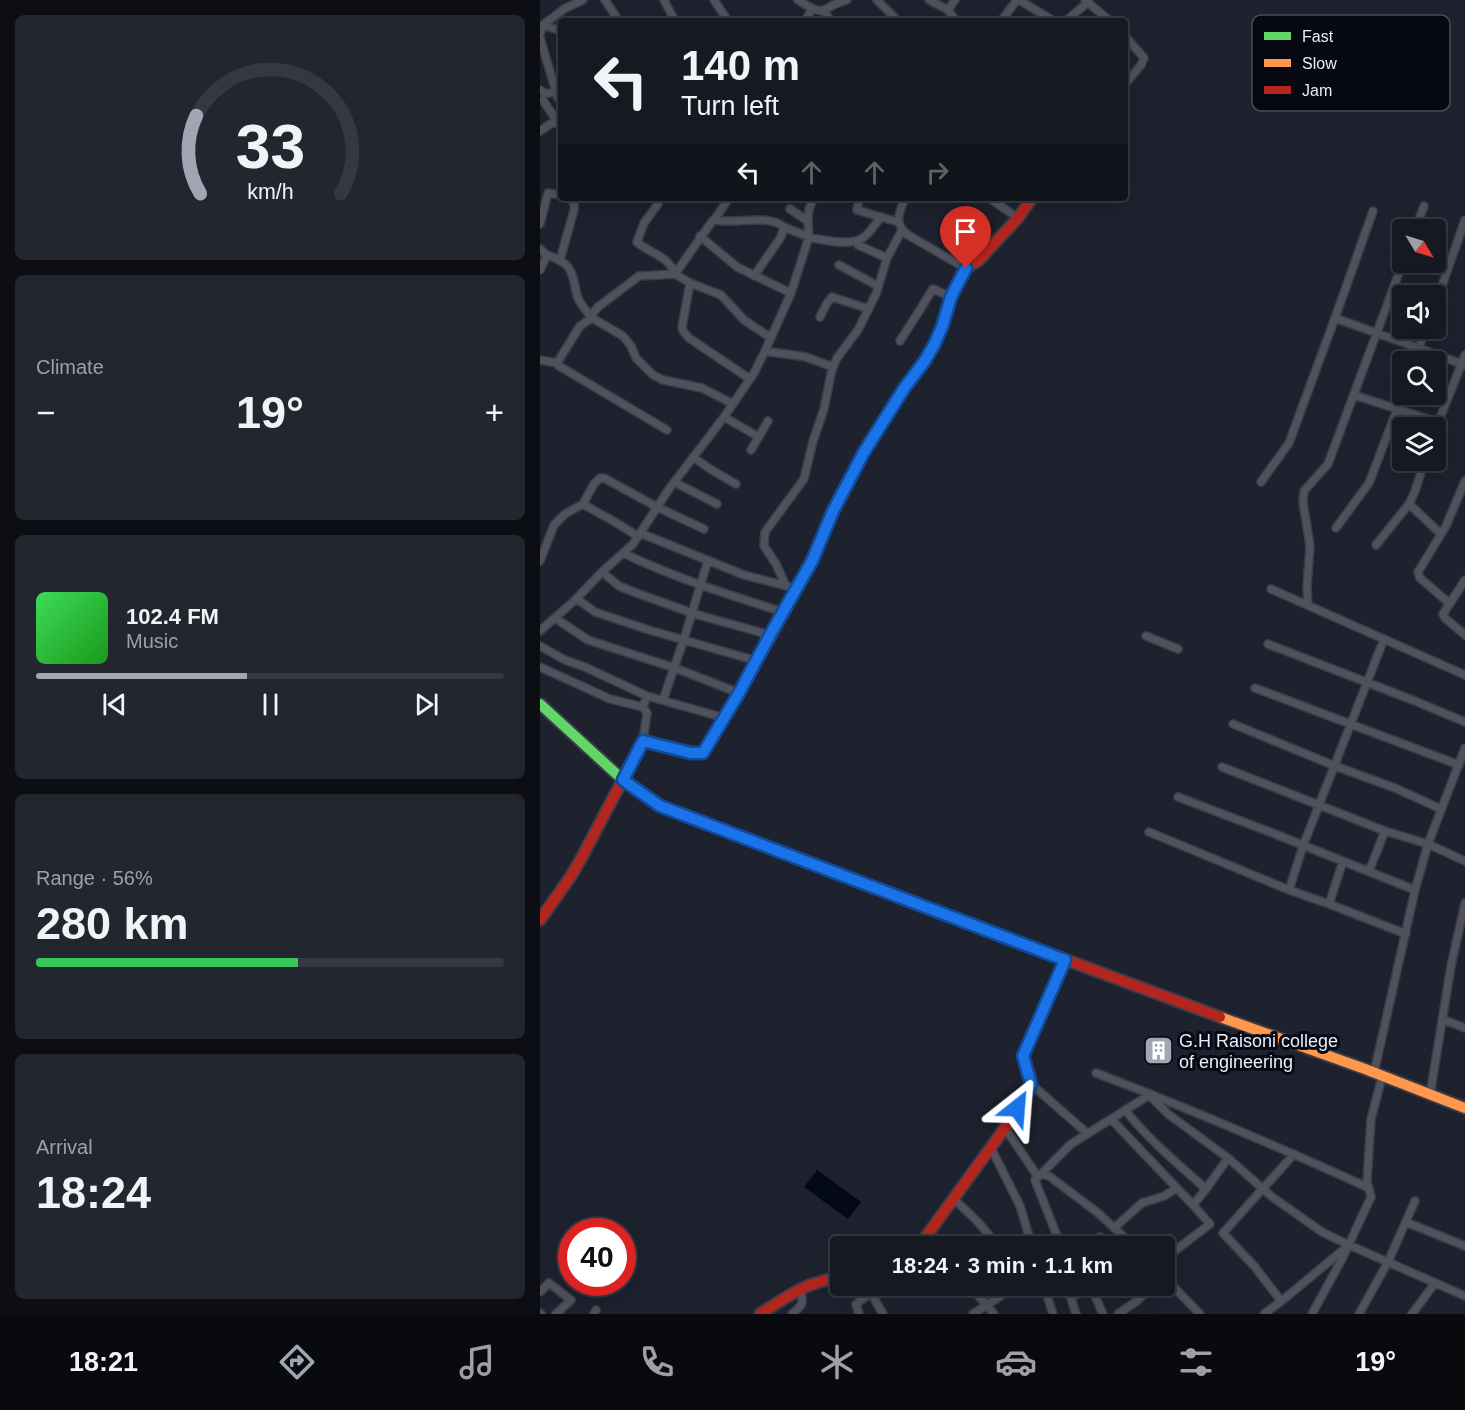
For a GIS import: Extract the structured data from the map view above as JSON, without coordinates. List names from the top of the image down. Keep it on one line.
{"places":{"building":["G.H Raisoni college of engineering"]},"legend":["Fast","Slow","Jam"],"north":"bottom right","page":{"turn":["140 m","Turn left"],"tile":["Climate",["Range · 56%","280 km"],["Arrival","18:24"]],"heat":["−","19°","+"],"song":["102.4 FM","Music"],"limit":"40","trip":"18:24 · 3 min · 1.1 km","tabs":["18:21","19°"],"gauge":["33","km/h"]}}
